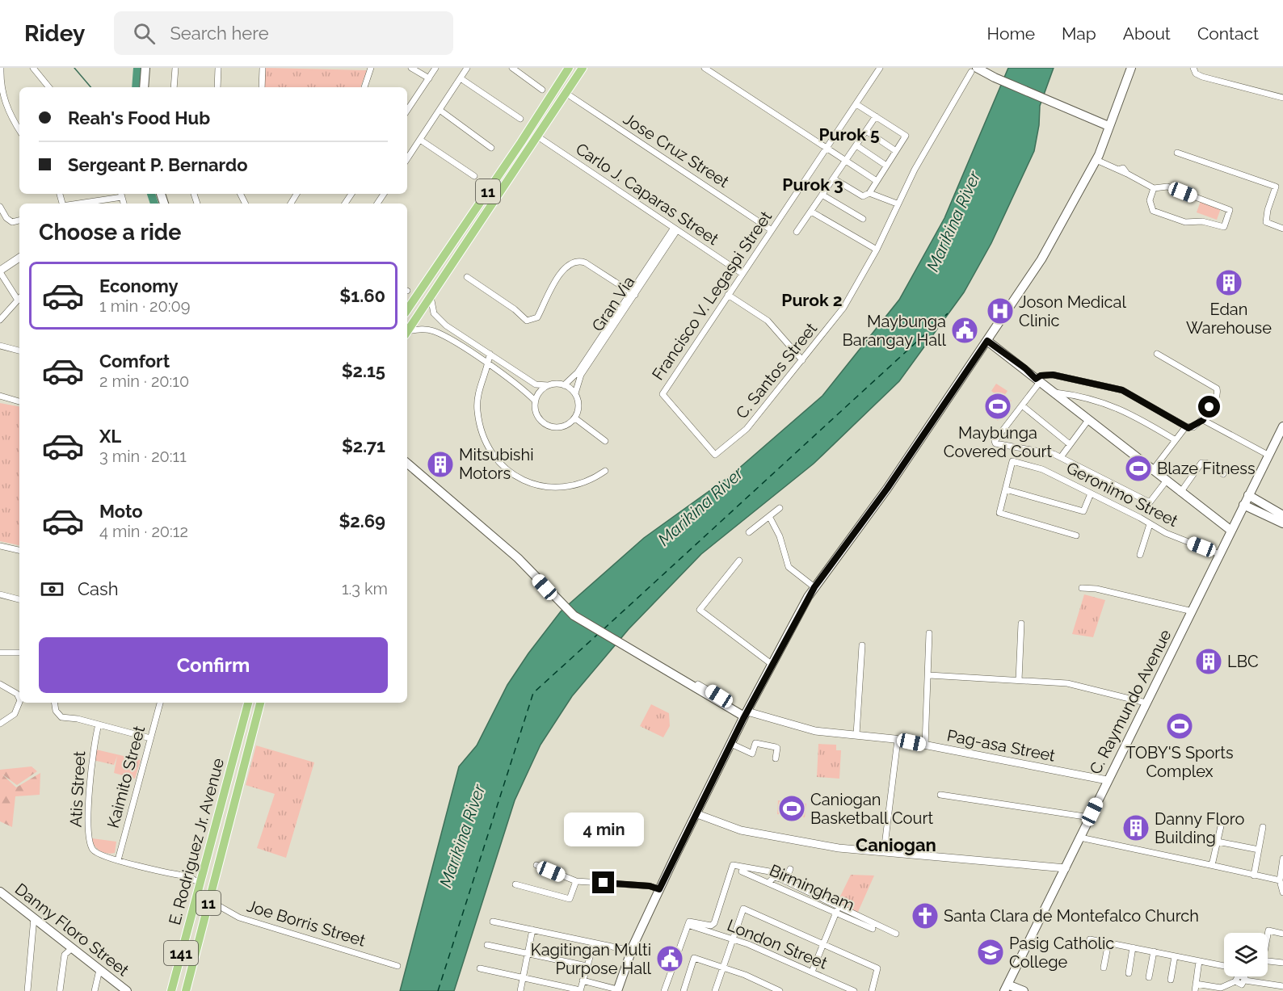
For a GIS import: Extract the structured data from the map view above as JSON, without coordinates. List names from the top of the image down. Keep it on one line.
{"streets":{"main road":["11","C. Raymundo Avenue","E. Rodriguez Jr. Avenue","Danny Floro Street","141"],"street":["Jose Cruz Street","Carlo J. Caparas Street","Francisco V. Legaspi Street","Gran Via","C. Santos Street","Geronimo Street","Pag-asa Street","Kaimito Street","Atis Street","Birmingham","Joe Borris Street","London Street"]},"crossings":[["Jose Cruz Street","11"],["Jose Cruz Street","Francisco V. Legaspi Street"],["11","Carlo J. Caparas Street"],["11","E. Rodriguez Jr. Avenue"],["Carlo J. Caparas Street","Francisco V. Legaspi Street"],["Carlo J. Caparas Street","Gran Via"],["Francisco V. Legaspi Street","C. Santos Street"],["Geronimo Street","C. Raymundo Avenue"],["C. Raymundo Avenue","Pag-asa Street"],["Kaimito Street","Atis Street"],["Atis Street","E. Rodriguez Jr. Avenue"],["E. Rodriguez Jr. Avenue","Joe Borris Street"]],"districts":["Purok 5","Purok 3","Purok 2","Caniogan"],"water":["Marikina River"],"places":{"building":["Edan Warehouse","Mitsubishi Motors","LBC","Danny Floro Building"],"hospital":["Joson Medical Clinic"],"public building":["Maybunga Barangay Hall","Kagitingan Multi Purpose Hall"],"sports":["Maybunga Covered Court","Blaze Fitness","TOBY'S Sports Complex","Caniogan Basketball Court"],"church":["Santa Clara de Montefalco Church"],"school or university":["Pasig Catholic College"]},"page":{"header":"Ridey","search":"Search here","nav":["Home","Map","About","Contact"],"banner":["Reah's Food Hub","Sergeant P. Bernardo"],"heading":"Choose a ride","list":[{"name":"Economy","note":"1 min · 20:09","value":"$1.60"},{"name":"Comfort","note":"2 min · 20:10","value":"$2.15"},{"name":"XL","note":"3 min · 20:11","value":"$2.71"},{"name":"Moto","note":"4 min · 20:12","value":"$2.69"}],"pay":["Cash","1.3 km"],"buttons":"Confirm","bubble":"4 min"}}
